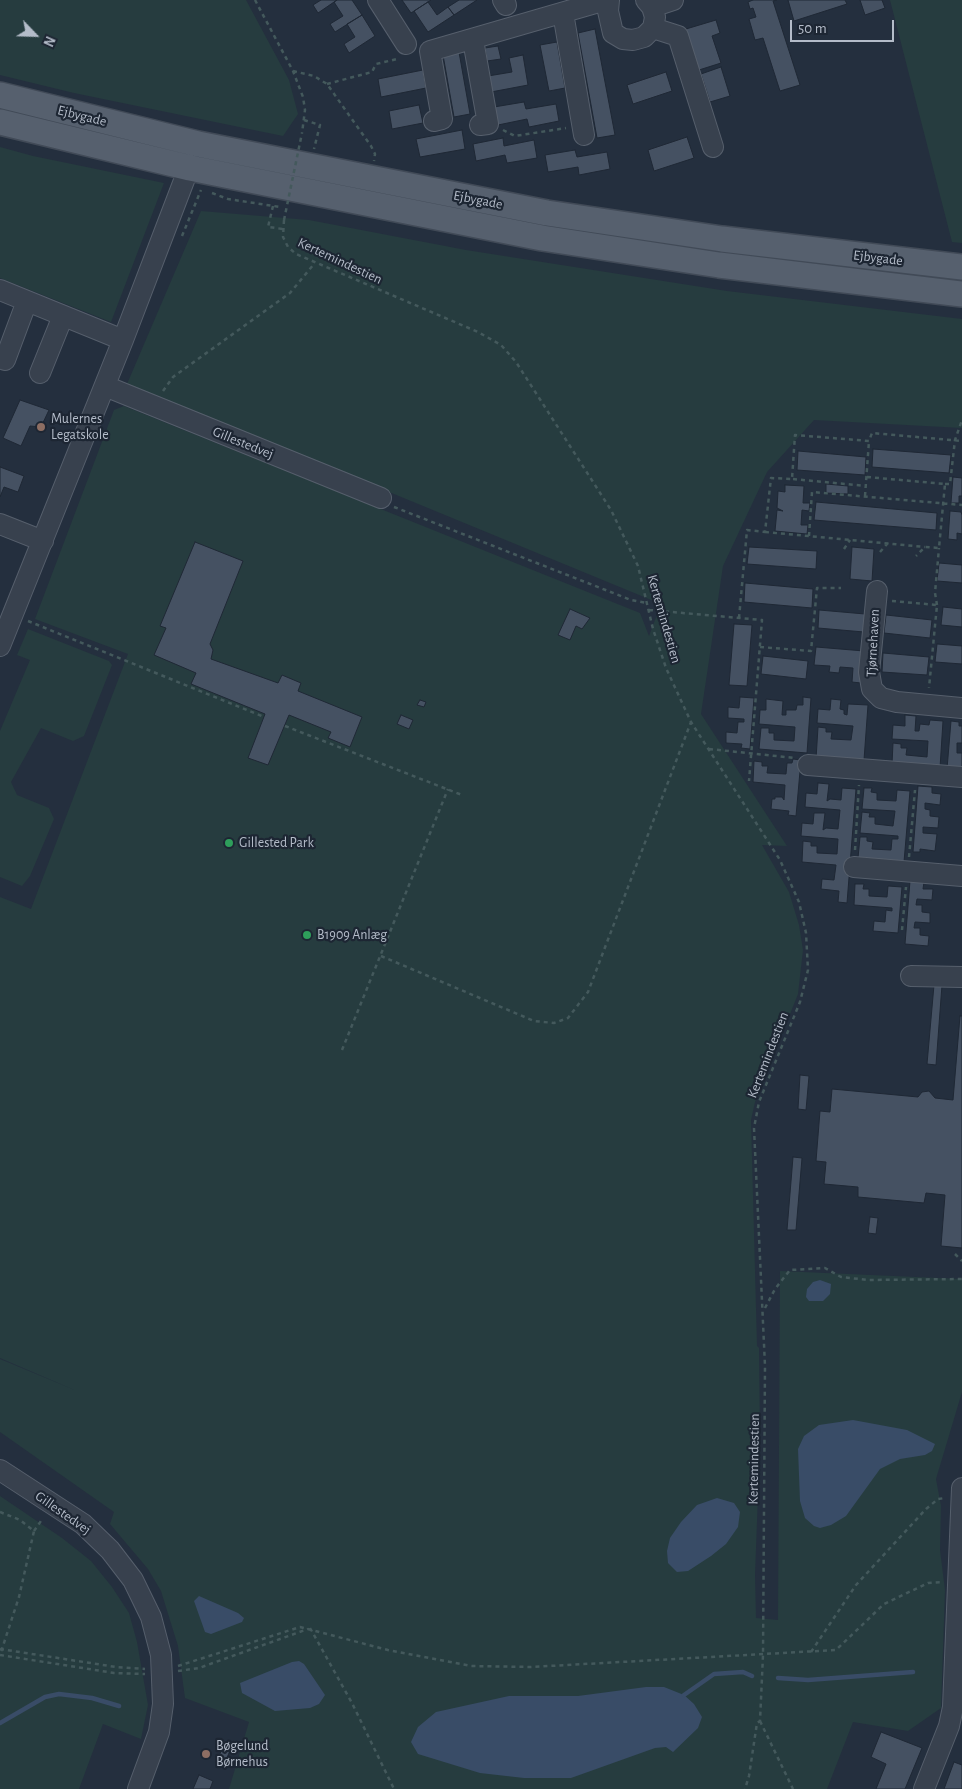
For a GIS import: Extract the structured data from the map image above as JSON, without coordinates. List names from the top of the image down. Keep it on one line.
{"streets":{"main road":["Ejbygade"],"street":["Gillestedvej","Tjørnehaven"],"path":["Kertemindestien"]},"places":["Mulernes Legatskole","Gillested Park","B1909 Anlæg","Bøgelund Børnehus"],"scale_bar":"50 m","north":"bottom right"}
